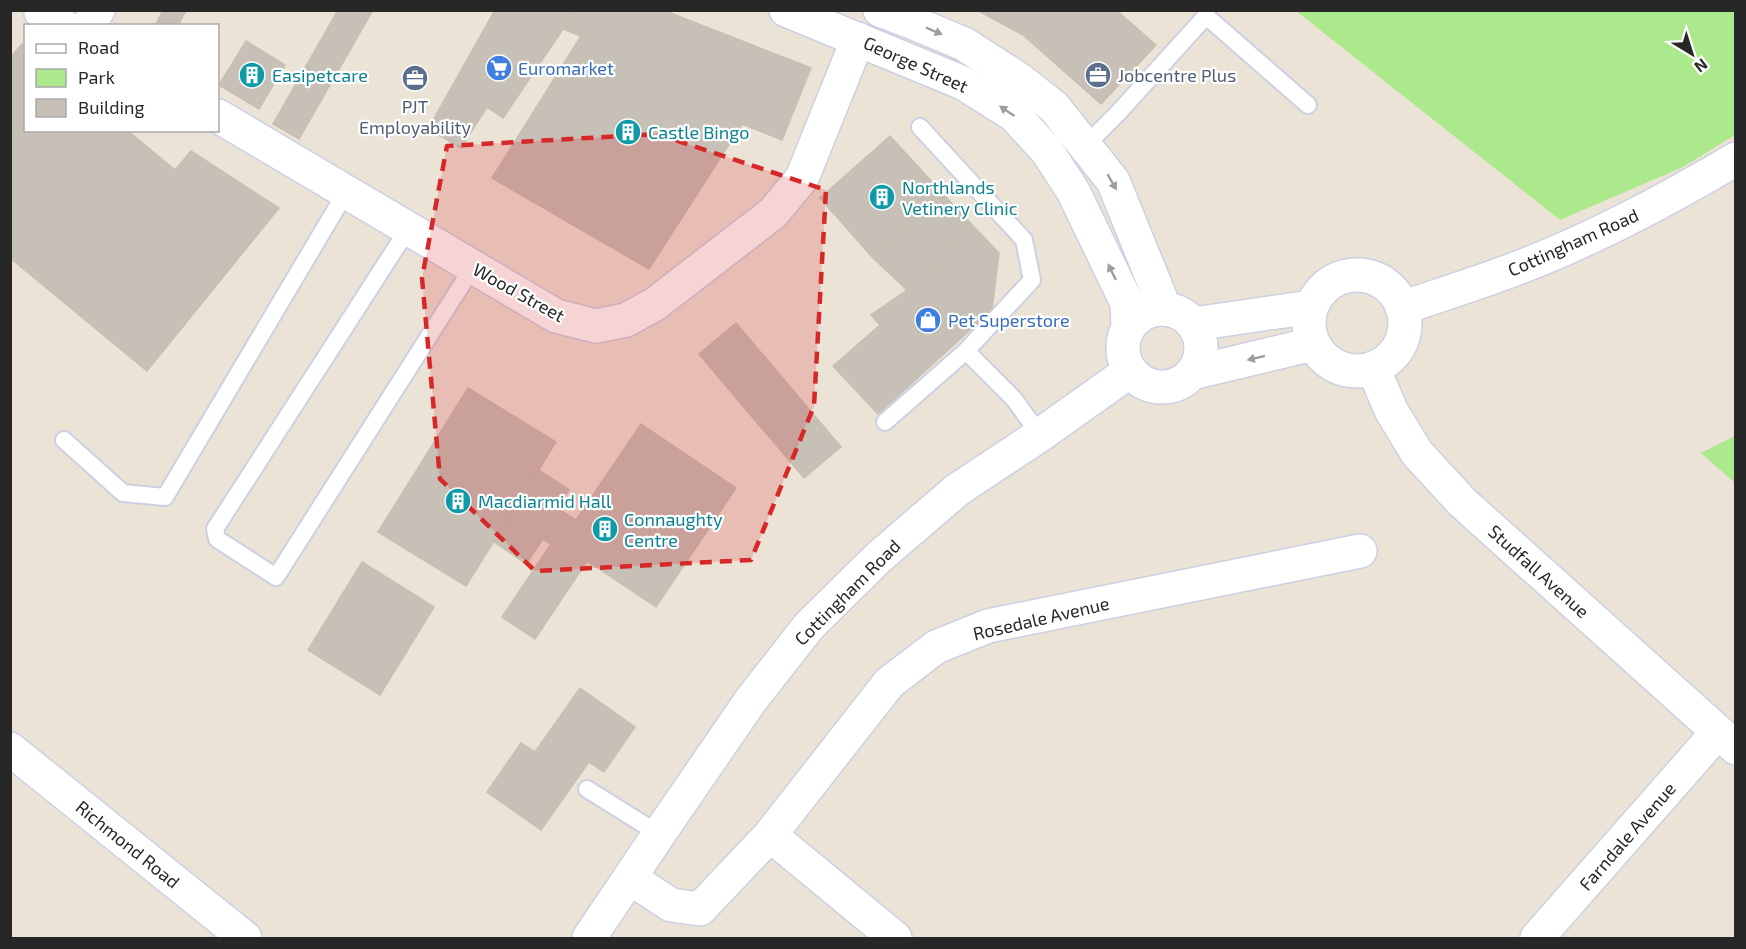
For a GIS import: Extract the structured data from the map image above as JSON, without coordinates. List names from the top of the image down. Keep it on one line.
{"streets":{"street":["George Street","Cottingham Road","Wood Street","Studfall Avenue","Rosedale Avenue","Farndale Avenue","Richmond Road"]},"crossings":[["George Street","Cottingham Road"],["George Street","Wood Street"],["Cottingham Road","Studfall Avenue"],["Cottingham Road","Rosedale Avenue"],["Studfall Avenue","Farndale Avenue"]],"places":{"supermarket":["Euromarket"],"building":["Easipetcare","Castle Bingo","Northlands Vetinery Clinic","Macdiarmid Hall","Connaughty Centre"],"office":["Jobcentre Plus","PJT Employability"],"shop":["Pet Superstore"]},"legend":["Road","Park","Building"],"north":"bottom right"}
